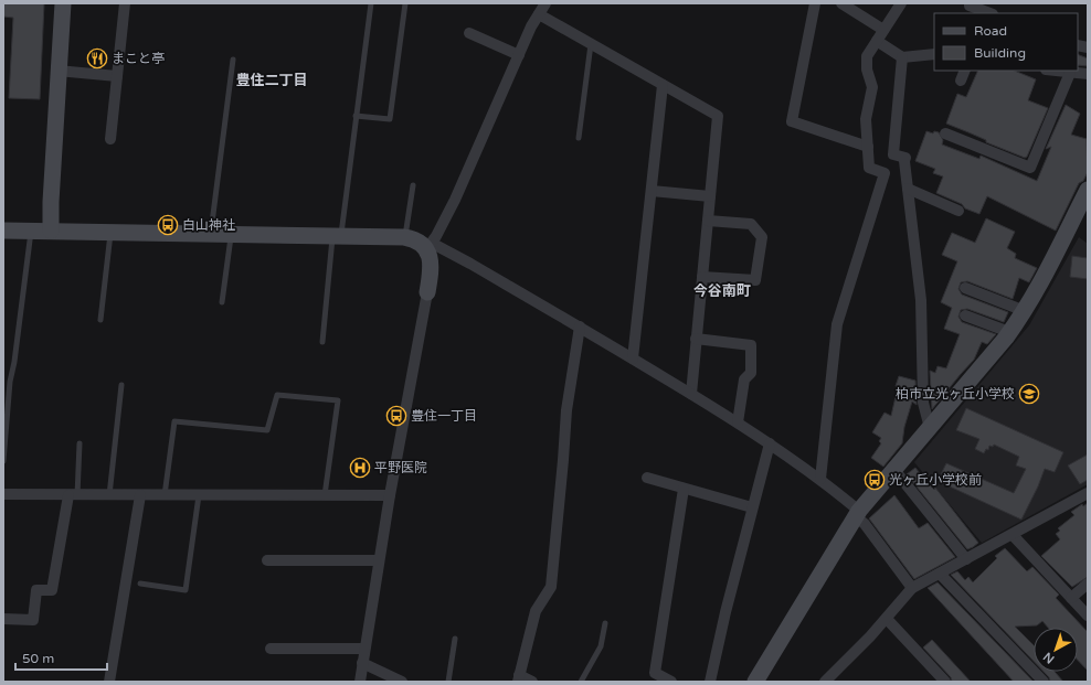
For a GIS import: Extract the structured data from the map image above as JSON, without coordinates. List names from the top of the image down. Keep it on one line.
{"districts":["豊住二丁目","今谷南町"],"places":{"restaurant":["まこと亭"],"bus stop":["白山神社","豊住一丁目","光ヶ丘小学校前"],"school or university":["柏市立光ヶ丘小学校"],"hospital":["平野医院"]},"legend":["Road","Building"],"scale_bar":"50 m","north":"bottom left"}
